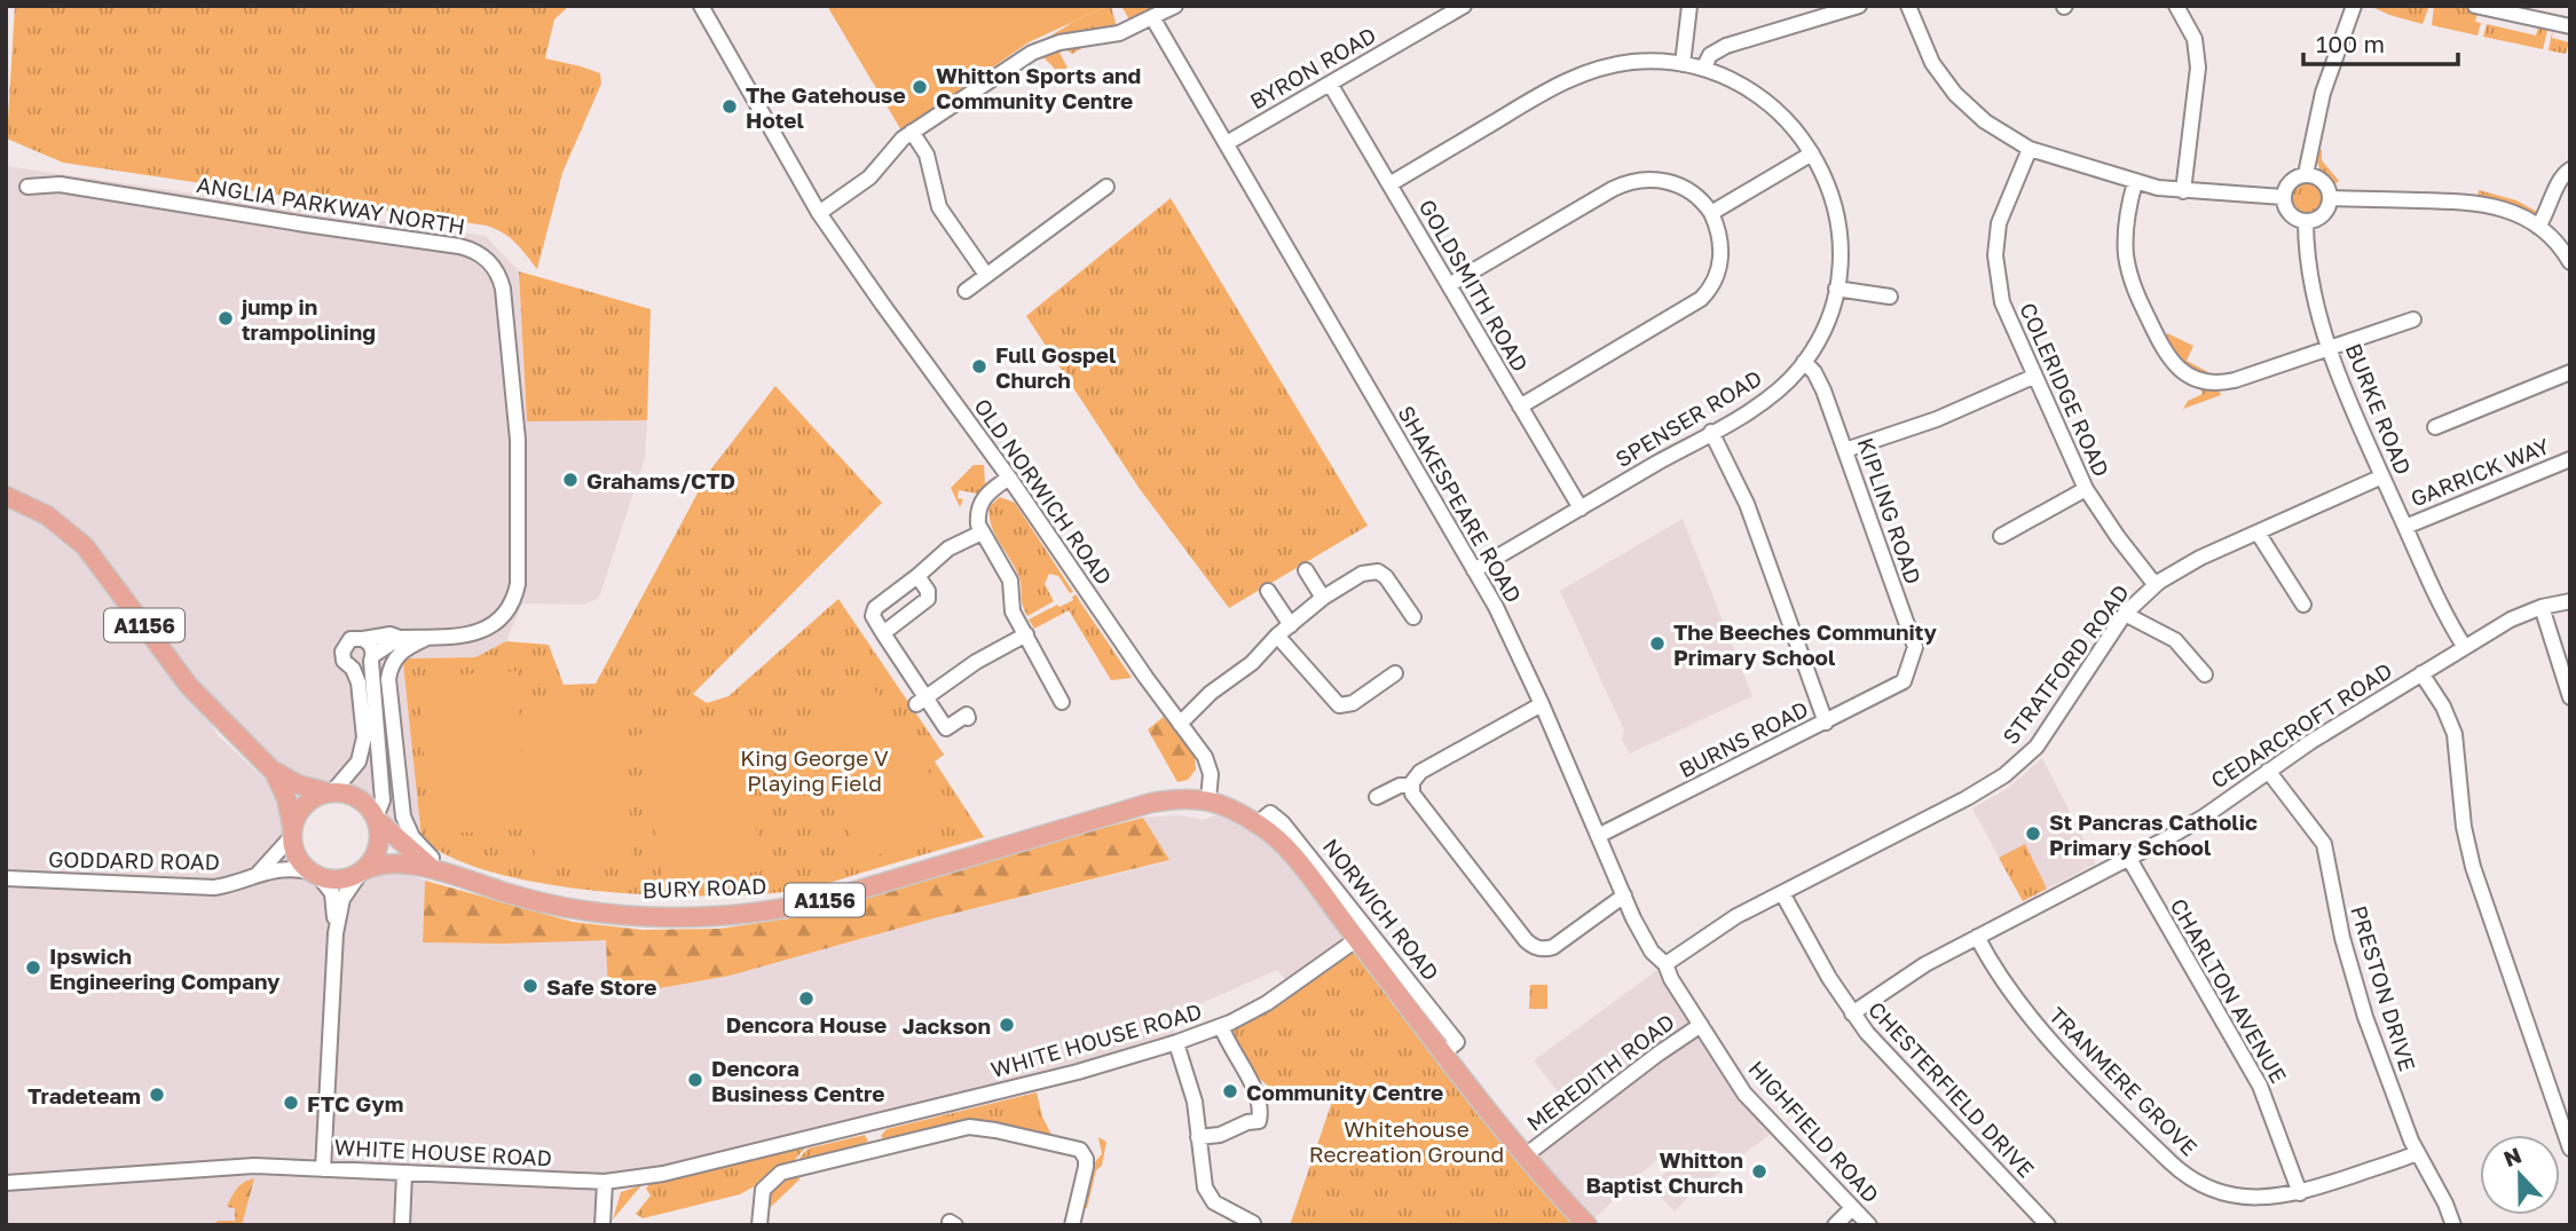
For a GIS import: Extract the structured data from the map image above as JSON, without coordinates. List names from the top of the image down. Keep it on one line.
{"streets":{"main road":["A1156","BURY ROAD","NORWICH ROAD"],"street":["BYRON ROAD","ANGLIA PARKWAY NORTH","GOLDSMITH ROAD","COLERIDGE ROAD","BURKE ROAD","SPENSER ROAD","GARRICK WAY","OLD NORWICH ROAD","SHAKESPEARE ROAD","KIPLING ROAD","STRATFORD ROAD","CEDARCROFT ROAD","BURNS ROAD","GODDARD ROAD","PRESTON DRIVE","CHARLTON AVENUE","WHITE HOUSE ROAD","MEREDITH ROAD","TRANMERE GROVE","CHESTERFIELD DRIVE","HIGHFIELD ROAD"]},"crossings":[["BYRON ROAD","GOLDSMITH ROAD"],["BYRON ROAD","SHAKESPEARE ROAD"],["GOLDSMITH ROAD","SPENSER ROAD"],["COLERIDGE ROAD","STRATFORD ROAD"],["BURKE ROAD","GARRICK WAY"],["BURKE ROAD","STRATFORD ROAD"],["BURKE ROAD","CEDARCROFT ROAD"],["SPENSER ROAD","SHAKESPEARE ROAD"],["SPENSER ROAD","KIPLING ROAD"],["OLD NORWICH ROAD","BURY ROAD"],["OLD NORWICH ROAD","NORWICH ROAD"],["SHAKESPEARE ROAD","STRATFORD ROAD"],["SHAKESPEARE ROAD","BURNS ROAD"],["SHAKESPEARE ROAD","MEREDITH ROAD"],["SHAKESPEARE ROAD","HIGHFIELD ROAD"],["KIPLING ROAD","BURNS ROAD"],["STRATFORD ROAD","CHESTERFIELD DRIVE"],["CEDARCROFT ROAD","PRESTON DRIVE"],["CEDARCROFT ROAD","CHARLTON AVENUE"],["CEDARCROFT ROAD","TRANMERE GROVE"],["CEDARCROFT ROAD","CHESTERFIELD DRIVE"],["GODDARD ROAD","BURY ROAD"],["BURY ROAD","NORWICH ROAD"],["NORWICH ROAD","WHITE HOUSE ROAD"],["NORWICH ROAD","MEREDITH ROAD"],["PRESTON DRIVE","TRANMERE GROVE"],["CHARLTON AVENUE","TRANMERE GROVE"],["MEREDITH ROAD","HIGHFIELD ROAD"]],"parks":["King George V Playing Field","Whitehouse Recreation Ground"],"places":["Whitton Sports and Community Centre","The Gatehouse Hotel","jump in trampolining","Full Gospel Church","Grahams/CTD","The Beeches Community Primary School","St Pancras Catholic Primary School","Ipswich Engineering Company","Safe Store","Dencora House","Jackson","Dencora Business Centre","Community Centre","Tradeteam","FTC Gym","Whitton Baptist Church"],"scale_bar":"100 m","north":"top"}
